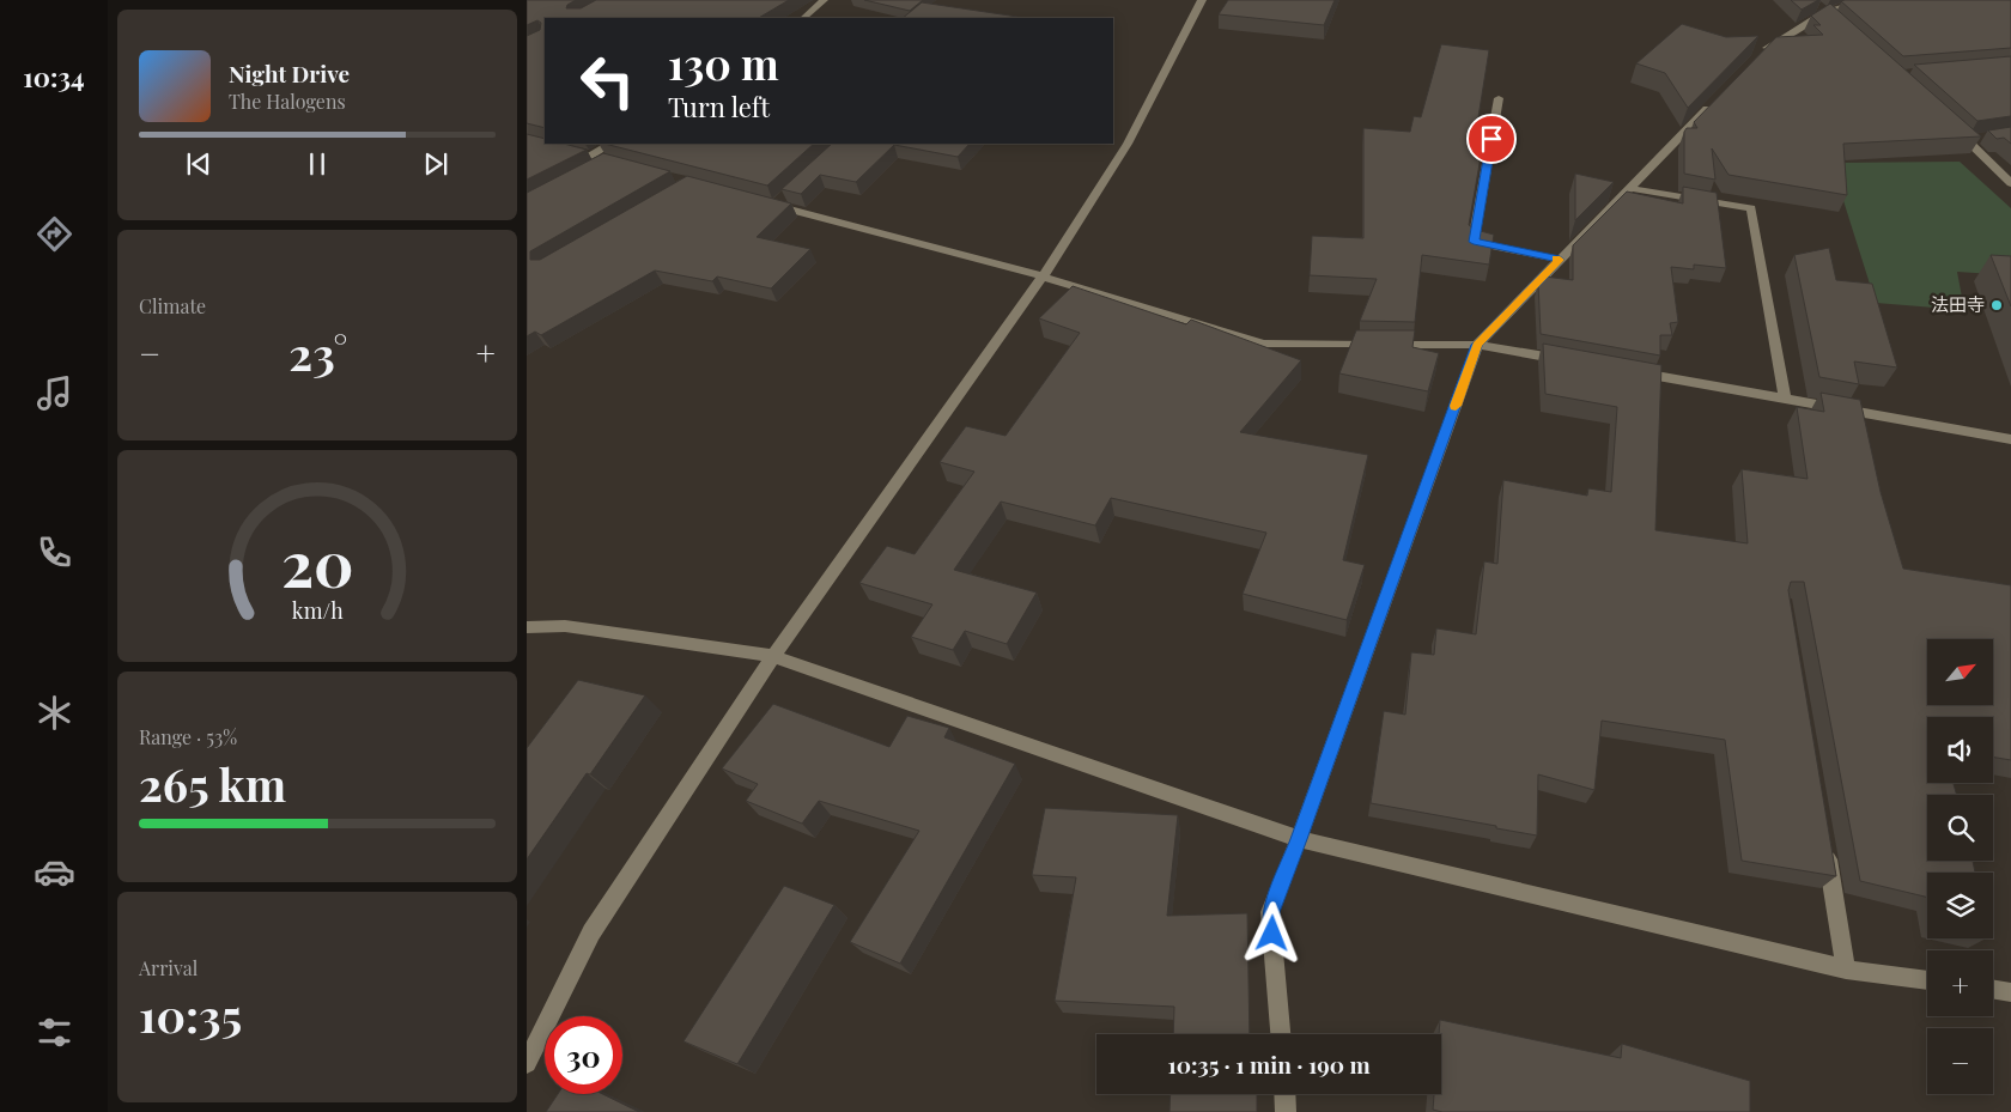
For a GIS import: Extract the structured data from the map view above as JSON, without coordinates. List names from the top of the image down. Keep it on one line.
{"places":["法田寺"],"north":"top right","page":{"tabs":"10:34","turn":["130 m","Turn left"],"song":["Night Drive","The Halogens"],"tile":["Climate",["Range · 53%","265 km"],["Arrival","10:35"]],"heat":["−","23°","+"],"map_buttons":["+","−"],"limit":"30","trip":"10:35 · 1 min · 190 m","gauge":["20","km/h"]}}
